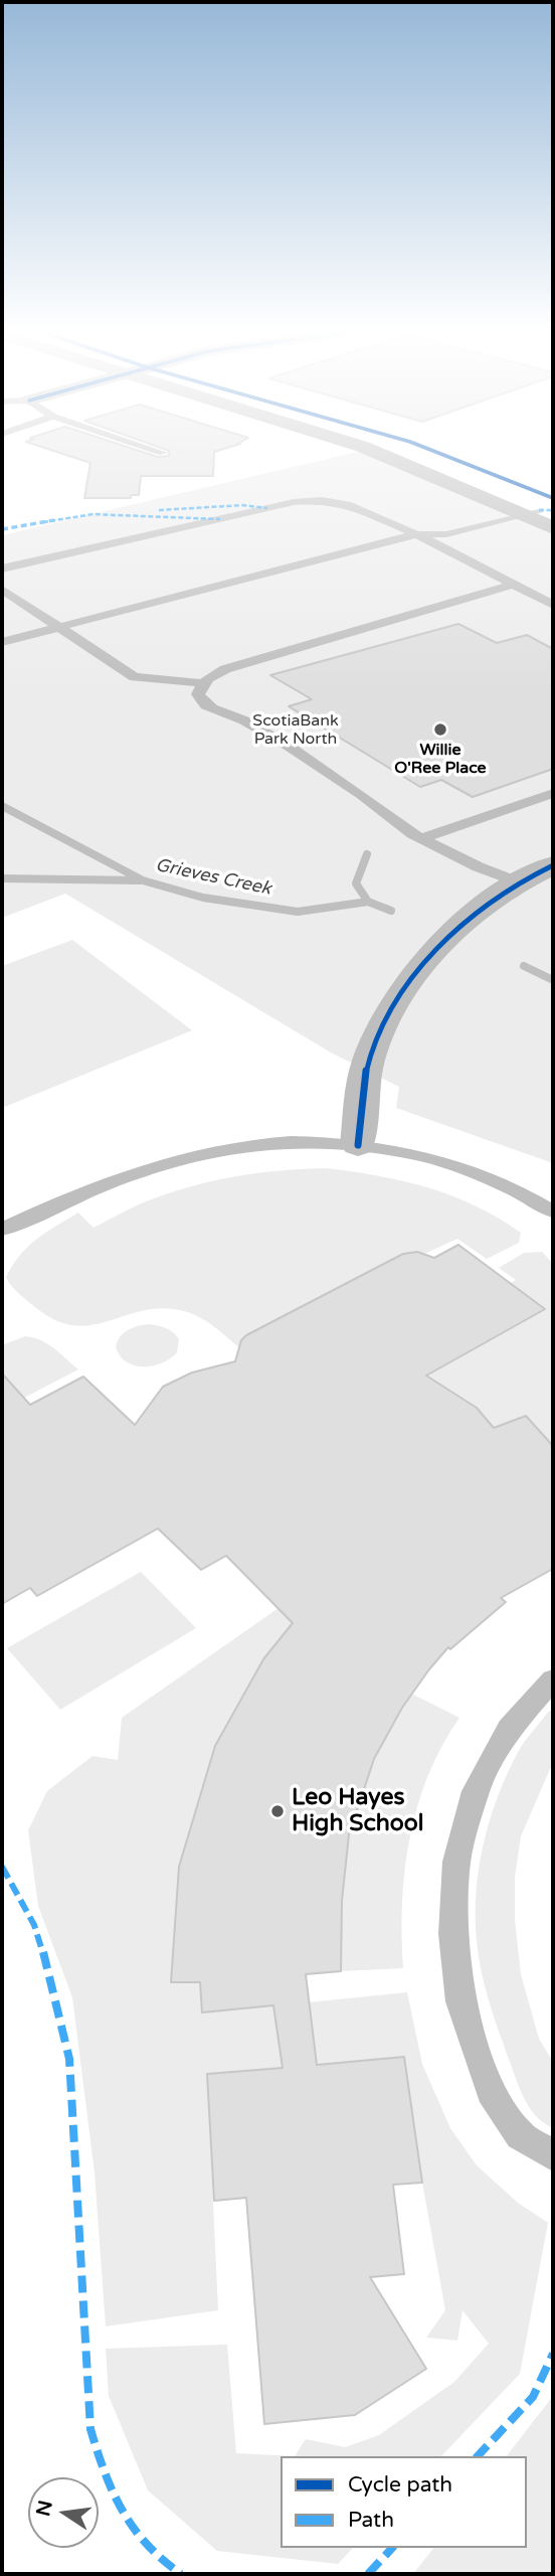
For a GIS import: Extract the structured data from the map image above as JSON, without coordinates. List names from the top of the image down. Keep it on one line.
{"water":["Grieves Creek"],"parks":["ScotiaBank Park North"],"places":["Willie O'Ree Place","Leo Hayes High School"],"legend":["Cycle path","Path"],"north":"left"}
